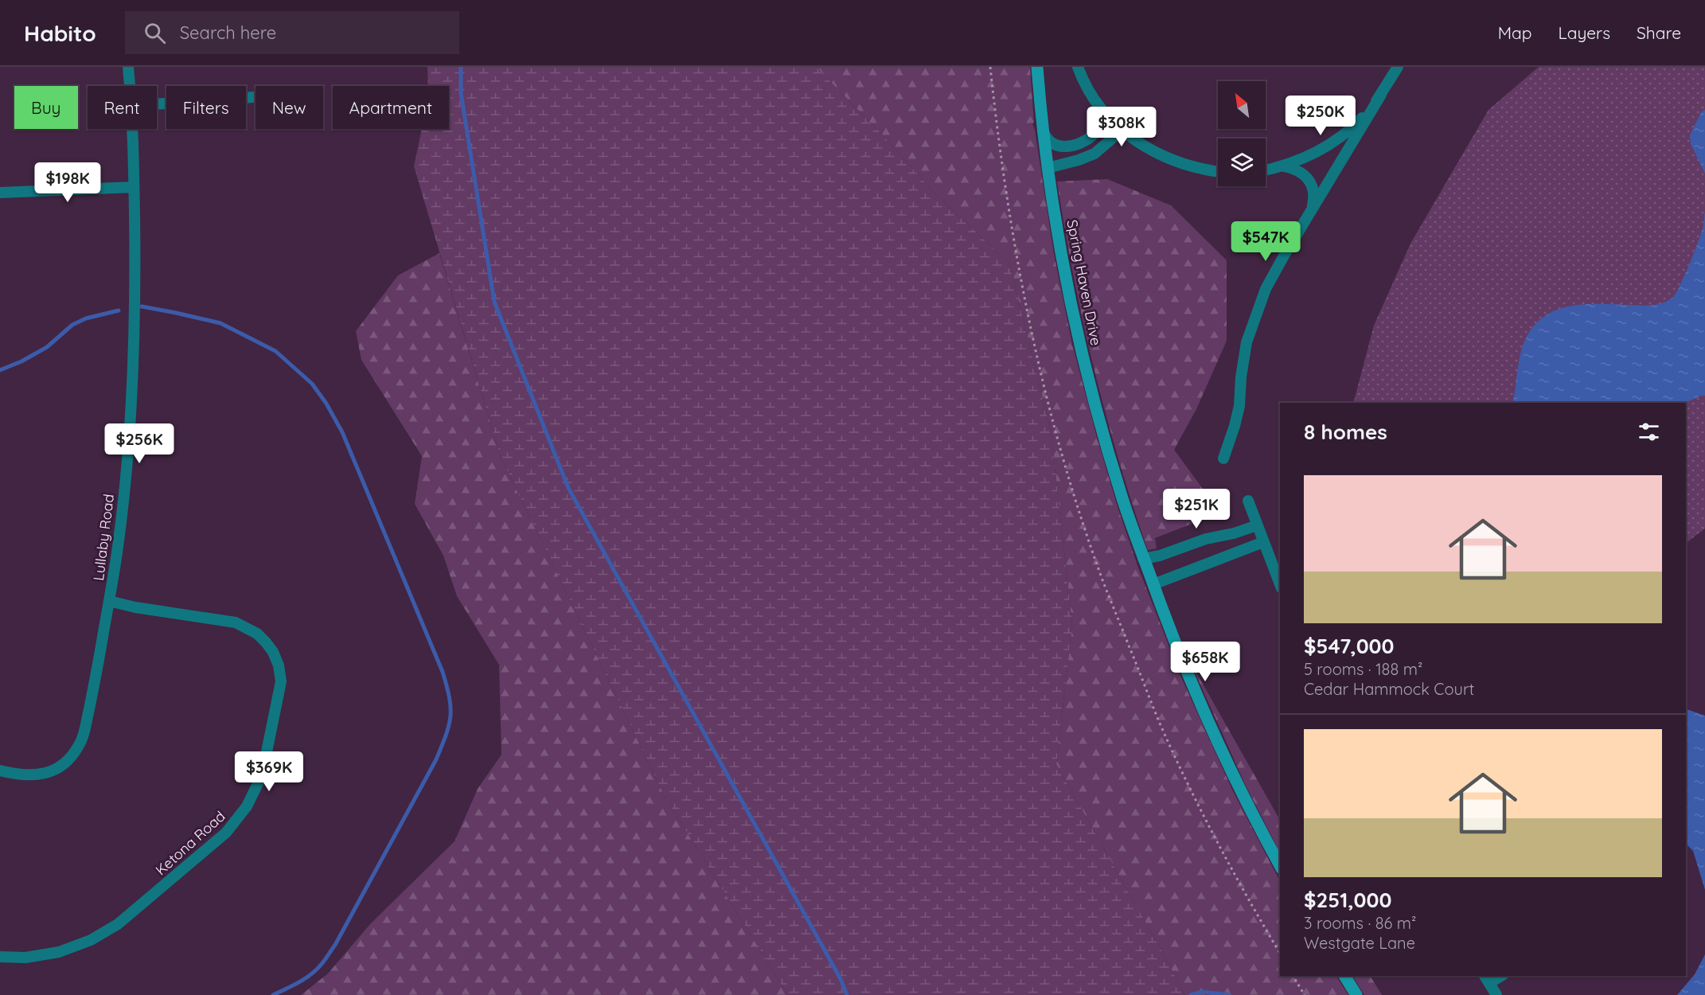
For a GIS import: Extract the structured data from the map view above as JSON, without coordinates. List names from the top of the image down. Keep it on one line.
{"streets":{"street":["Spring Haven Drive","Lullaby Road","Ketona Road"]},"crossings":[["Lullaby Road","Ketona Road"]],"north":"top left","page":{"header":"Habito","search":"Search here","nav":["Map","Layers","Share"],"chip":["Buy","Rent","Filters","New","Apartment"],"price":["$250K","$308K","$198K","$547K","$256K","$251K","$658K","$369K"],"heading":"8 homes","list":[{"name":"$547,000","note":"5 rooms · 188 m² · Cedar Hammock Court"},{"name":"$251,000","note":"3 rooms · 86 m² · Westgate Lane"}]}}
